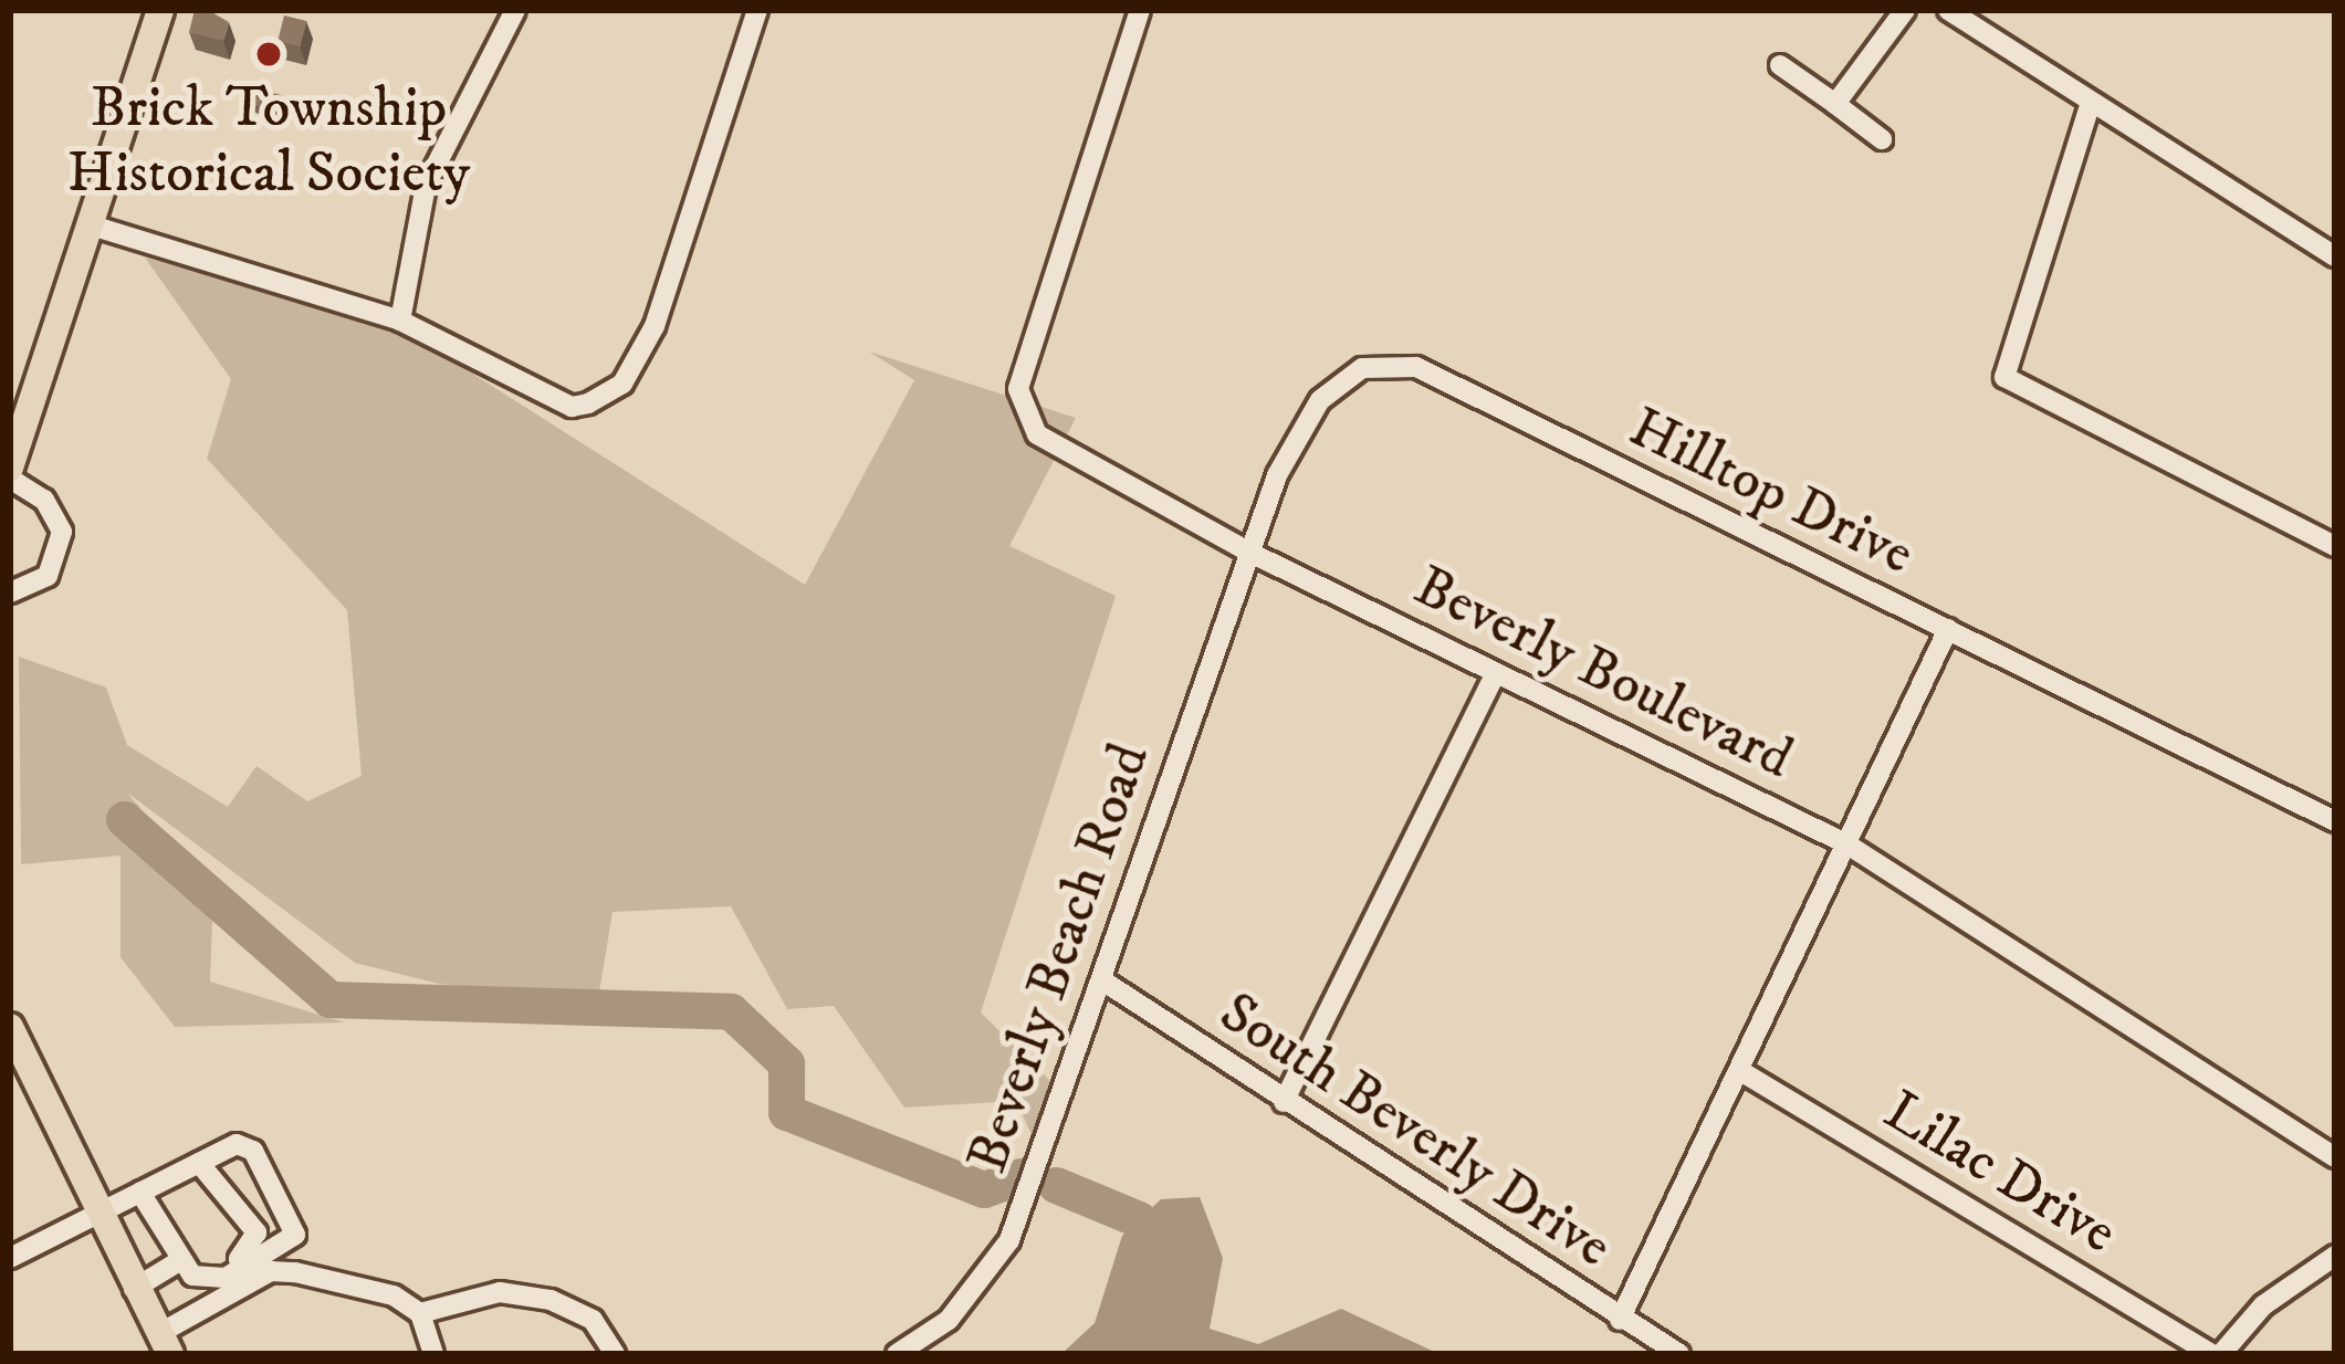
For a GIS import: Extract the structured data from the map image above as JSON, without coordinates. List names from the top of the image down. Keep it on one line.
{"streets":{"street":["Hilltop Drive","Beverly Boulevard","Beverly Beach Road","South Beverly Drive","Lilac Drive"]},"crossings":[["Hilltop Drive","Beverly Boulevard"],["Hilltop Drive","Beverly Beach Road"],["Beverly Boulevard","Beverly Beach Road"],["Beverly Beach Road","South Beverly Drive"]],"places":["Brick Township Historical Society"]}
